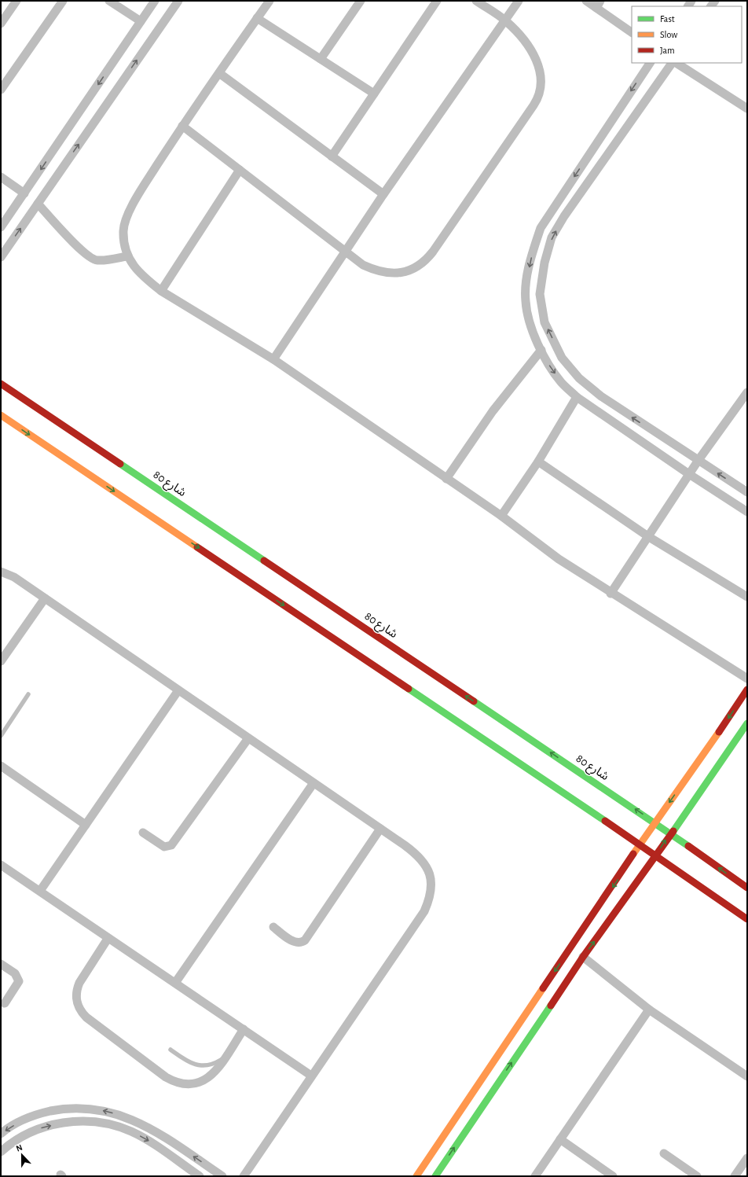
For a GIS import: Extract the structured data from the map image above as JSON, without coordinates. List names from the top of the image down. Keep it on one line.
{"streets":{"street":["شارع 80"]},"legend":["Fast","Slow","Jam"],"north":"top"}
